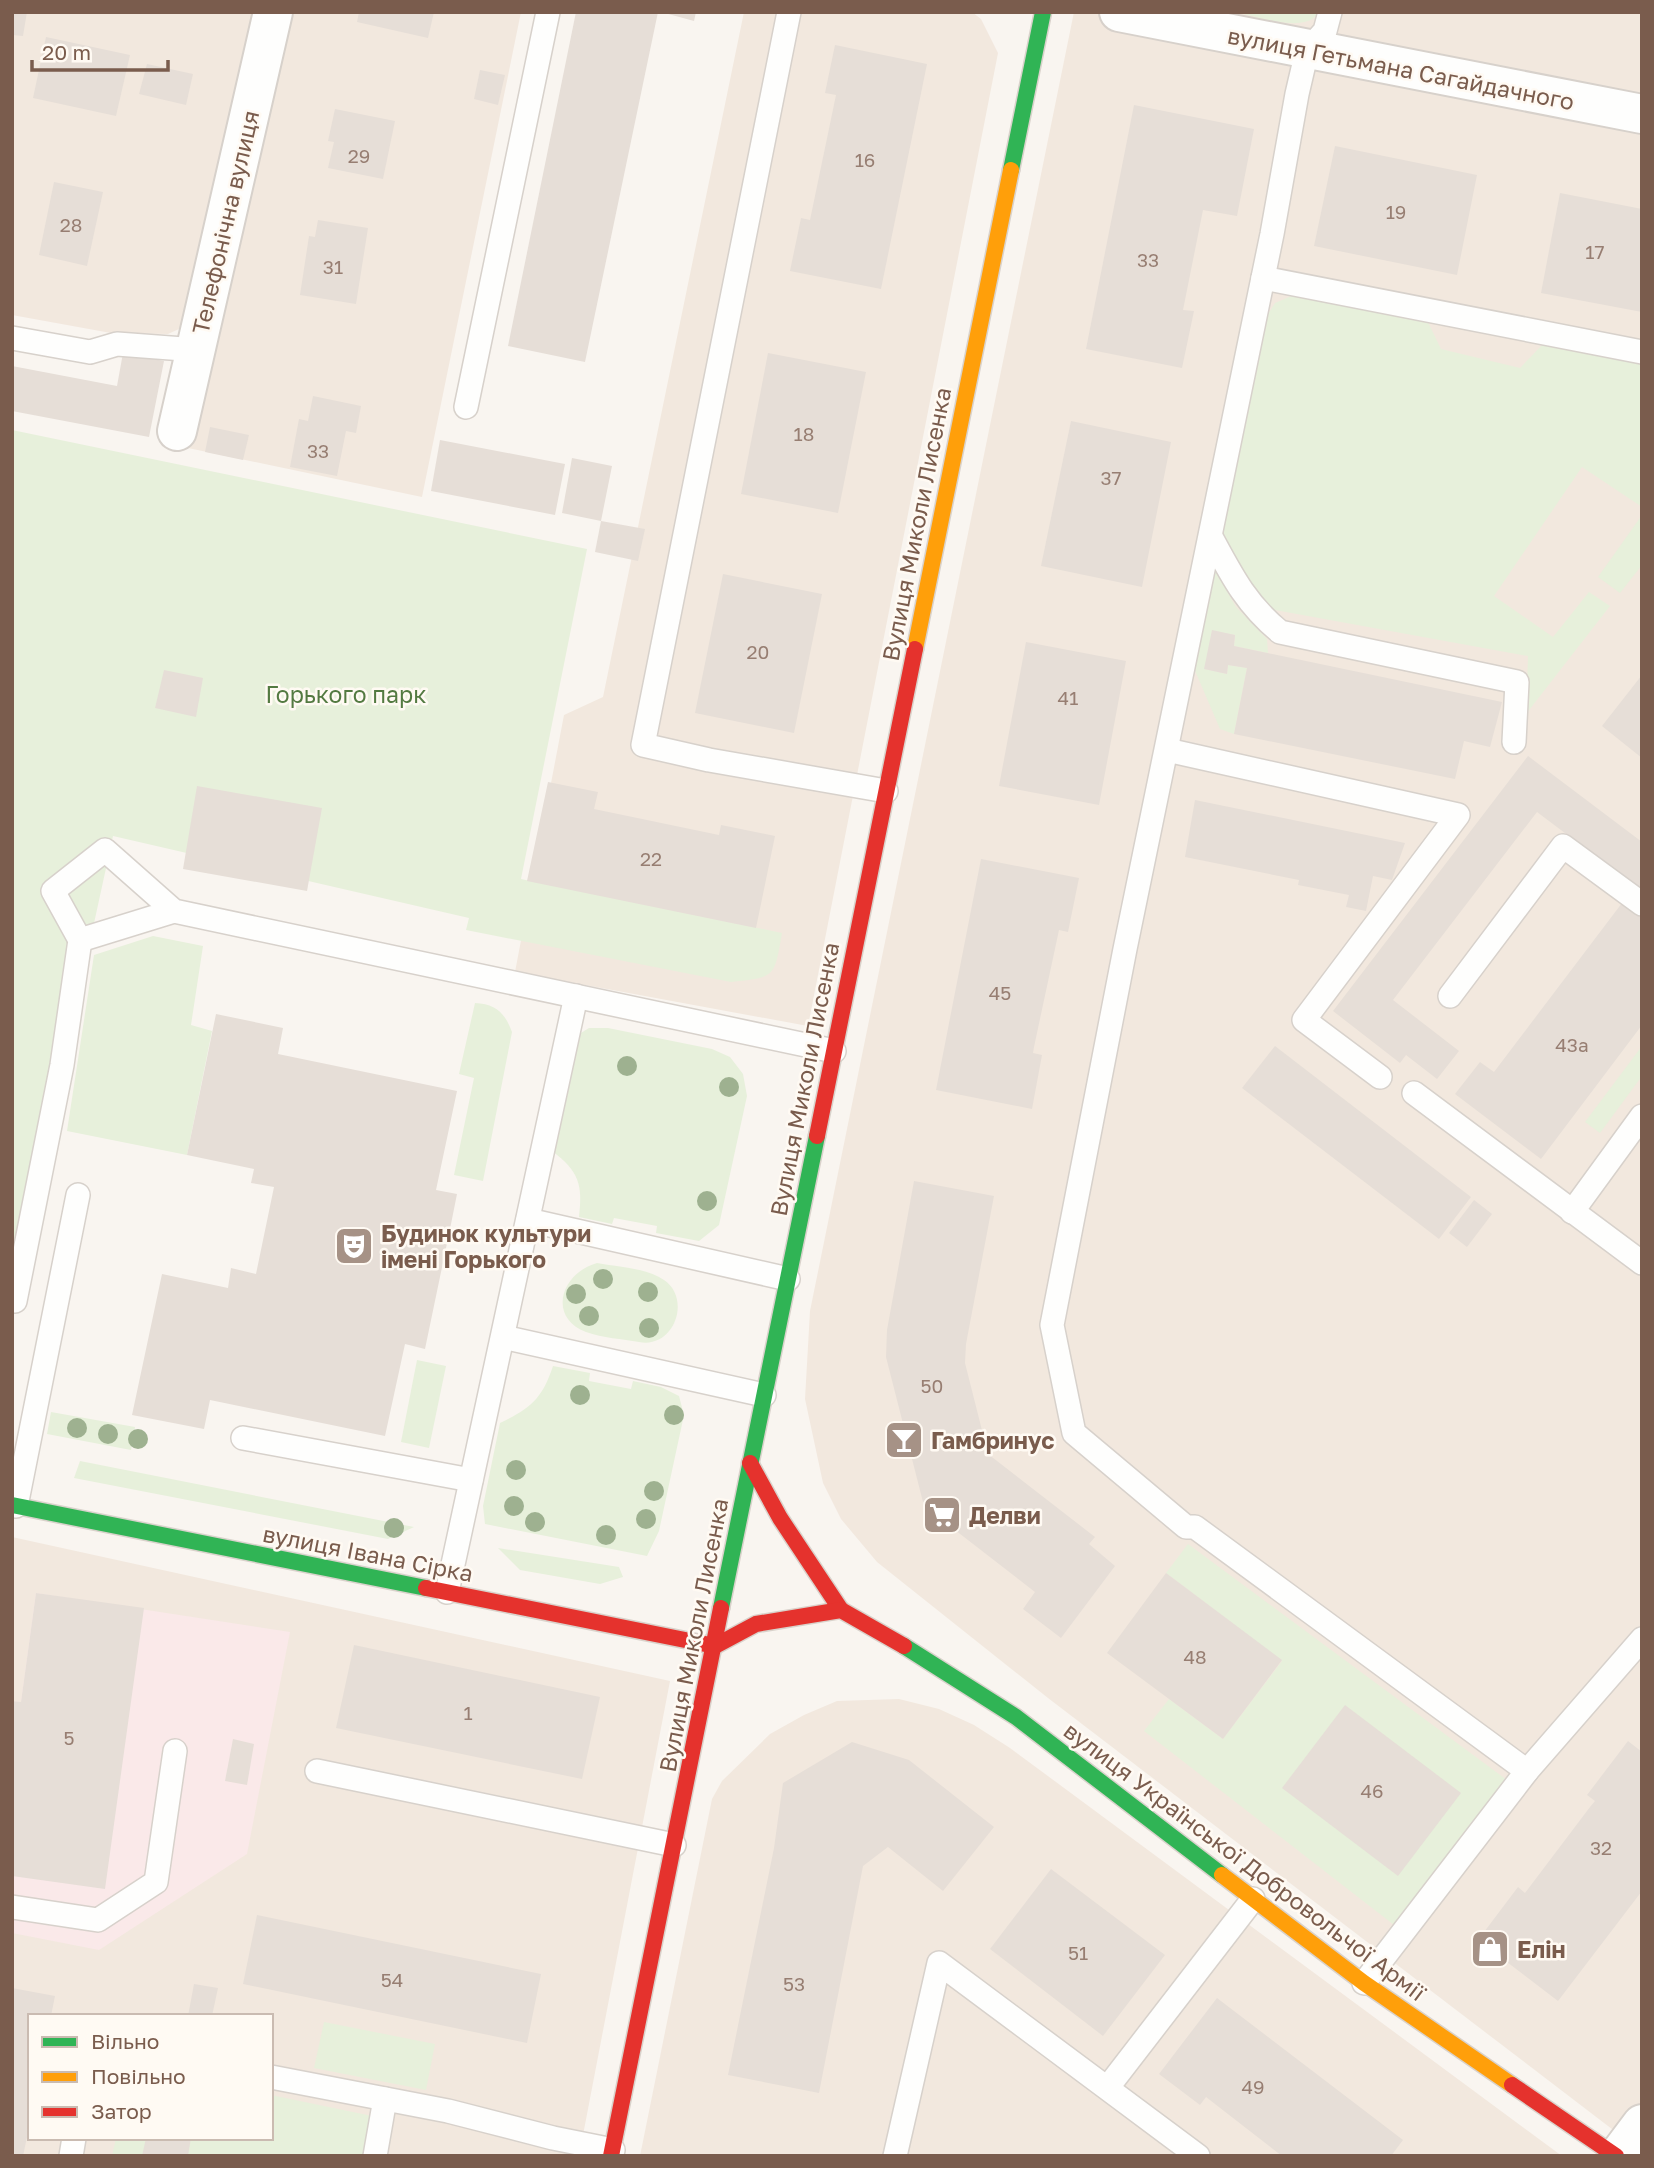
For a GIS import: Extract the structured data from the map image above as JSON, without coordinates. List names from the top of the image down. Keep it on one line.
{"streets":{"street":["вулиця Гетьмана Сагайдачного","Телефонічна вулиця","Вулиця Миколи Лисенка","вулиця Івана Сірка","вулиця Української Добровольчої Армії"]},"crossings":[["Вулиця Миколи Лисенка","вулиця Івана Сірка"],["Вулиця Миколи Лисенка","вулиця Української Добровольчої Армії"]],"parks":["Горького парк"],"places":{"theatre":["Будинок культури імені Горького"],"bar":["Гамбринус"],"supermarket":["Делви"],"shop":["Елін"]},"house_numbers":["29","16","19","28","17","33","31","18","33","37","20","41","22","45","43а","50","48","1","5","46","32","51","54","53","49"],"legend":["Вільно","Повільно","Затор"],"scale_bar":"20 m"}
